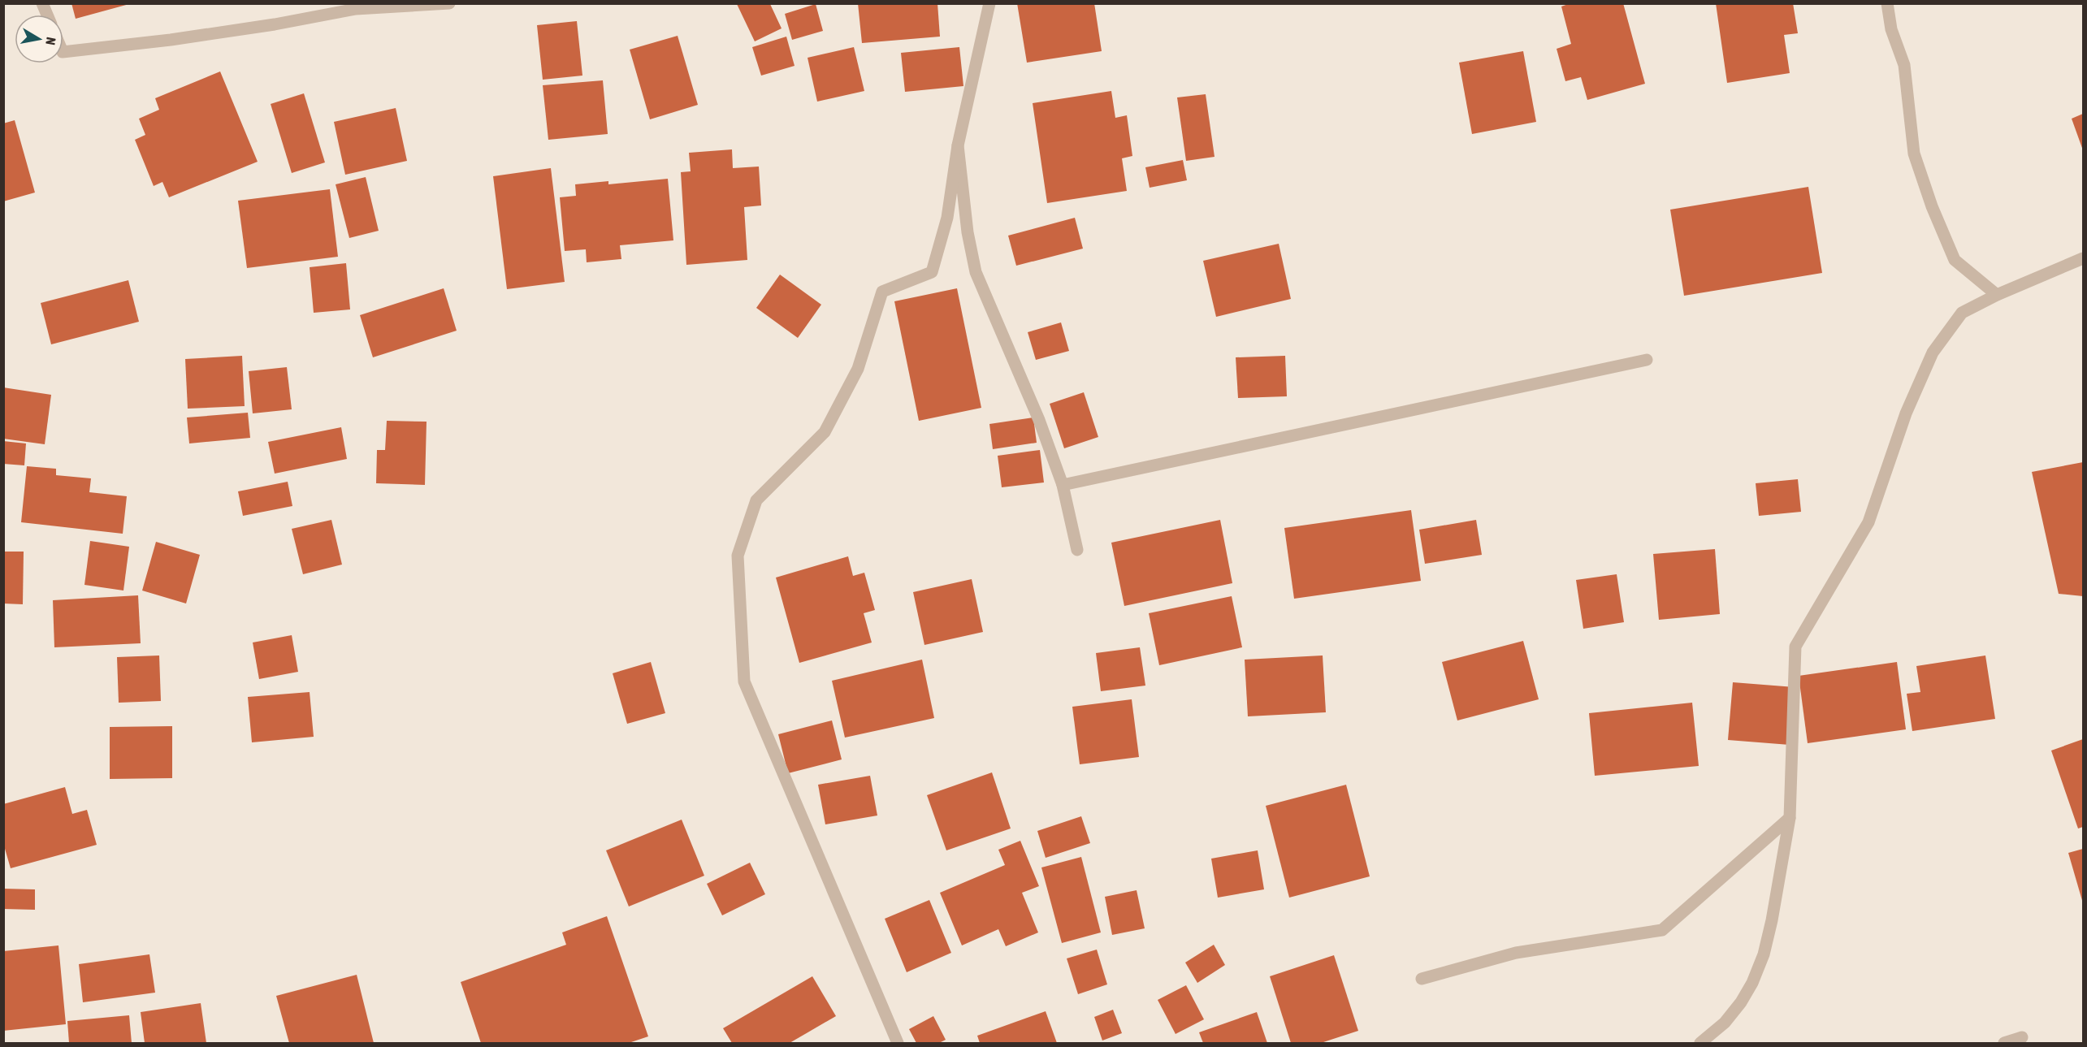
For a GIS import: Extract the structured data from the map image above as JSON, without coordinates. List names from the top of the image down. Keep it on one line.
{"north":"right"}
